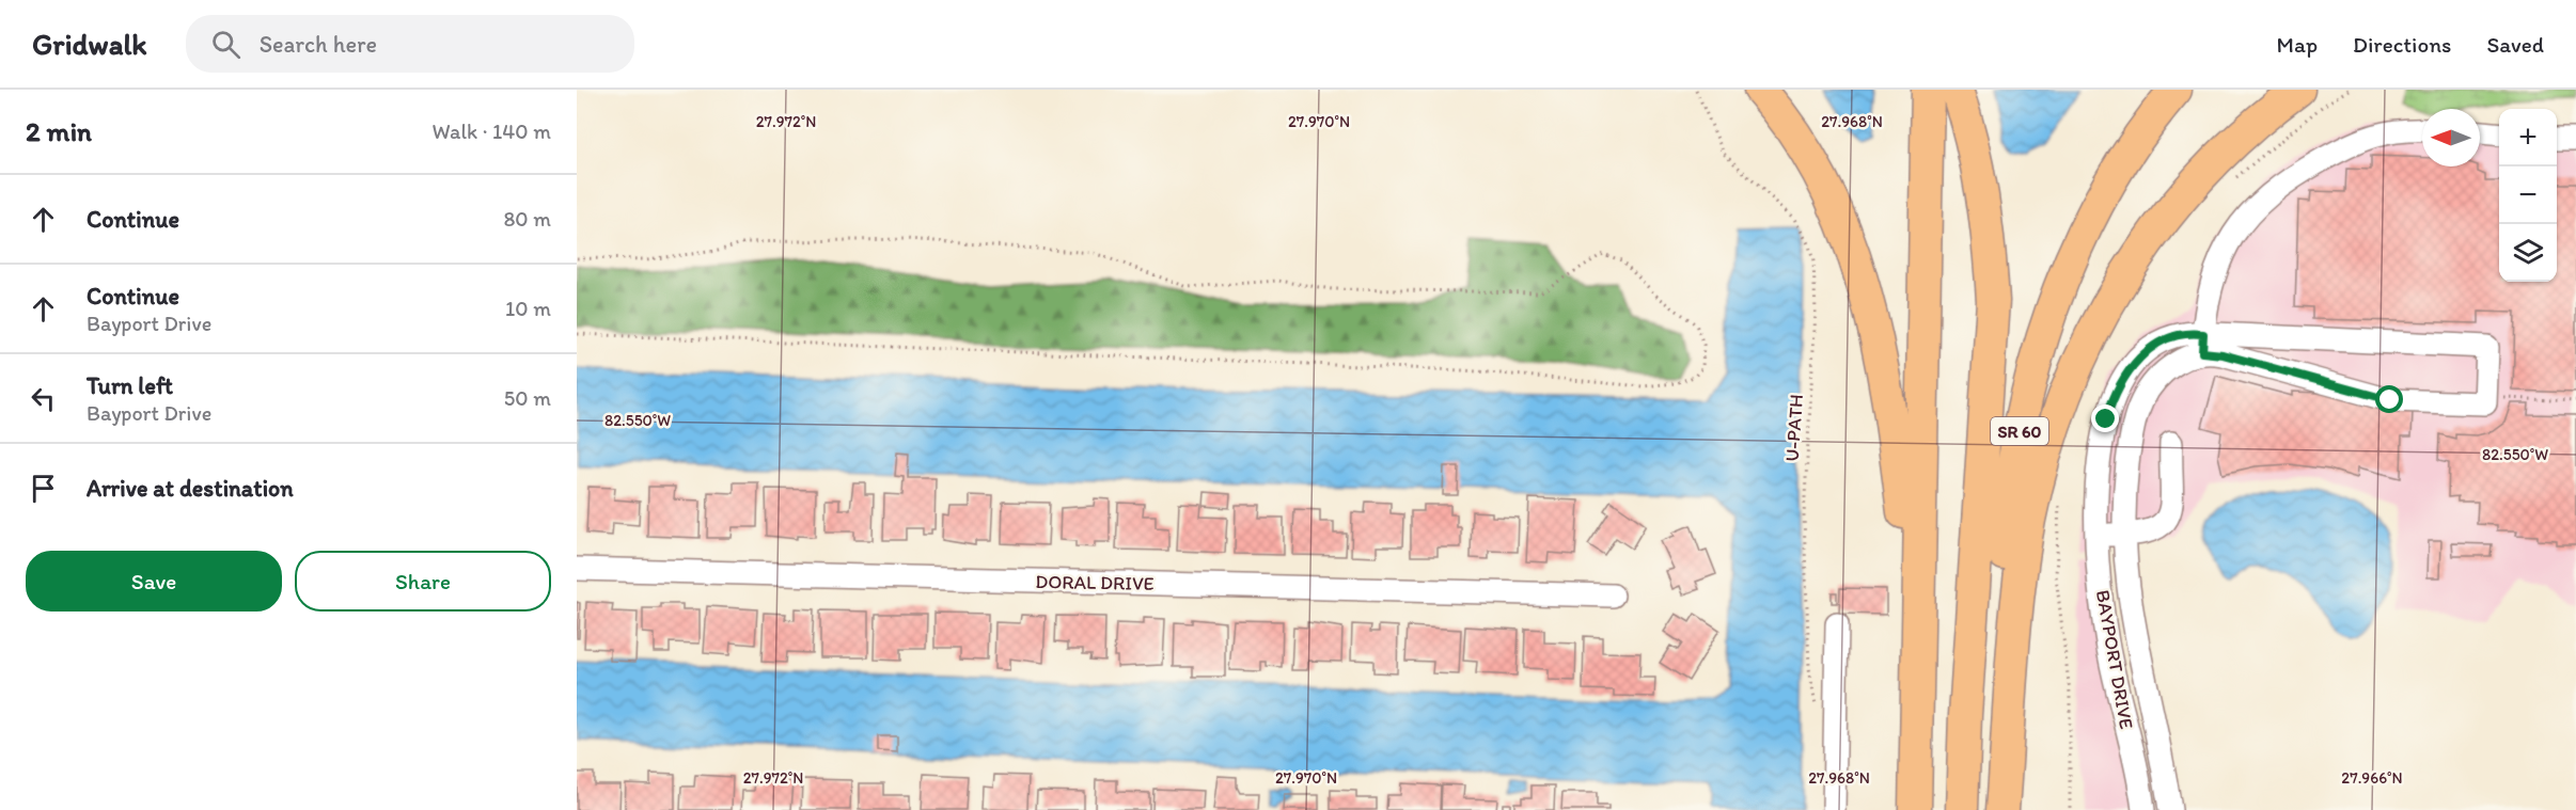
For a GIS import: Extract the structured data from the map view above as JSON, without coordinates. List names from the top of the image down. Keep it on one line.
{"streets":{"highway":["SR 60"],"street":["DORAL DRIVE","BAYPORT DRIVE"],"path":["U-PATH"]},"north":"left","page":{"header":"Gridwalk","search":"Search here","nav":["Map","Directions","Saved"],"heading":["2 min","Walk · 140 m"],"map_buttons":["+","−"],"list":[["Continue","80 m"],["Continue","Bayport Drive","10 m"],["Turn left","Bayport Drive","50 m"],"Arrive at destination"],"buttons":["Save","Share"]},"coordinates":["27.972°N","27.970°N","27.968°N","82.550°W","27.966°N"]}
